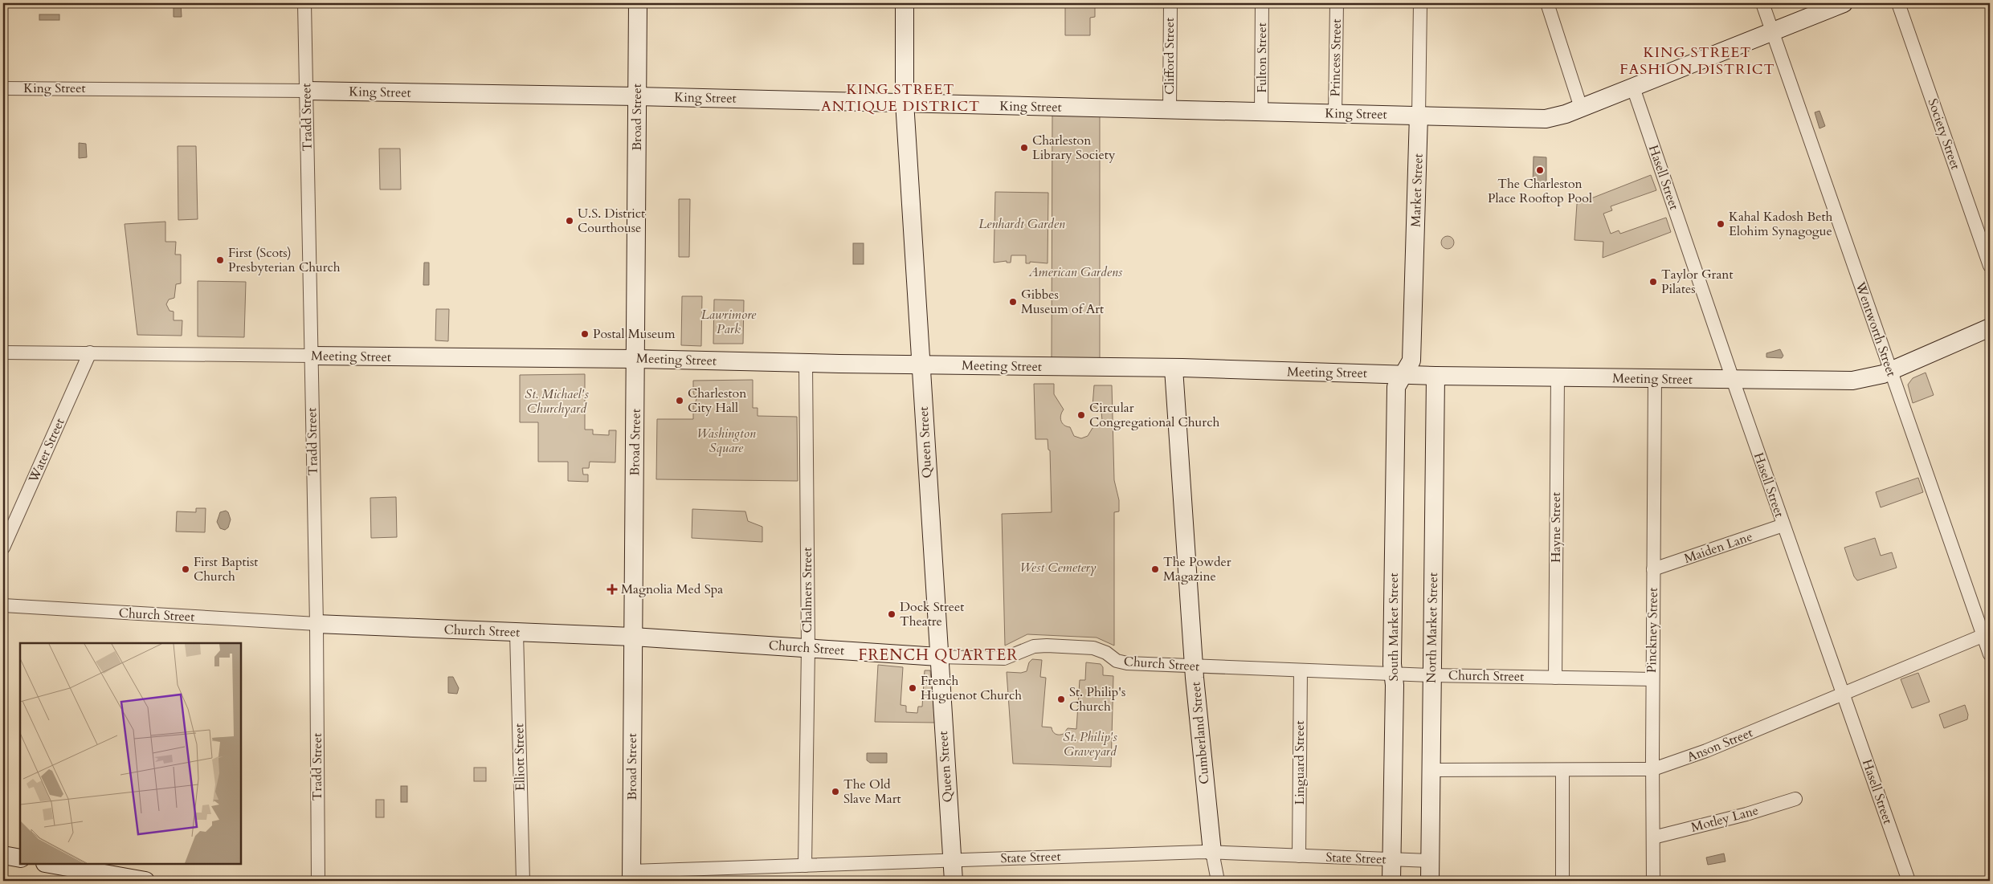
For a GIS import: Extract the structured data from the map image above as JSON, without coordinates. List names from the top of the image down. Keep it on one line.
{"streets":{"street":["Clifford Street","Fulton Street","Princess Street","King Street","Tradd Street","Broad Street","Society Street","Hasell Street","Market Street","Wentworth Street","Meeting Street","Queen Street","Water Street","Hayne Street","Maiden Lane","Chalmers Street","Church Street","South Market Street","North Market Street","Pinckney Street","Cumberland Street","Anson Street","Elliott Street","Linguard Street","Motley Lane","State Street"]},"crossings":[["Clifford Street","King Street"],["Fulton Street","King Street"],["Princess Street","King Street"],["King Street","Tradd Street"],["King Street","Broad Street"],["King Street","Hasell Street"],["King Street","Market Street"],["King Street","Wentworth Street"],["King Street","Queen Street"],["Tradd Street","Meeting Street"],["Tradd Street","Church Street"],["Broad Street","Meeting Street"],["Broad Street","Church Street"],["Broad Street","State Street"],["Hasell Street","Meeting Street"],["Hasell Street","Maiden Lane"],["Hasell Street","Anson Street"],["Market Street","Meeting Street"],["Market Street","South Market Street"],["Wentworth Street","Meeting Street"],["Wentworth Street","Anson Street"],["Meeting Street","Queen Street"],["Meeting Street","Water Street"],["Meeting Street","Hayne Street"],["Meeting Street","Chalmers Street"],["Meeting Street","South Market Street"],["Meeting Street","North Market Street"],["Meeting Street","Pinckney Street"],["Meeting Street","Cumberland Street"],["Queen Street","Church Street"],["Queen Street","State Street"],["Hayne Street","Church Street"],["Maiden Lane","Pinckney Street"],["Chalmers Street","Church Street"],["Chalmers Street","State Street"],["Church Street","South Market Street"],["Church Street","North Market Street"],["Church Street","Pinckney Street"],["Church Street","Cumberland Street"],["Church Street","Elliott Street"],["Church Street","Linguard Street"],["South Market Street","State Street"],["North Market Street","Anson Street"],["North Market Street","State Street"],["Pinckney Street","Anson Street"],["Pinckney Street","Motley Lane"],["Cumberland Street","State Street"],["Linguard Street","State Street"]],"districts":["KING STREET FASHION DISTRICT","KING STREET ANTIQUE DISTRICT","FRENCH QUARTER"],"parks":["Lenhardt Garden","American Gardens","Lawrimore Park","St. Michael's Churchyard","Washington Square","West Cemetery","St. Philip's Graveyard"],"places":{"other":["Charleston Library Society","The Charleston Place Rooftop Pool","U.S. District Courthouse","Kahal Kadosh Beth Elohim Synagogue","First (Scots) Presbyterian Church","Taylor Grant Pilates","Gibbes Museum of Art","Postal Museum","Charleston City Hall","Circular Congregational Church","First Baptist Church","The Powder Magazine","Dock Street Theatre","French Huguenot Church","St. Philip's Church","The Old Slave Mart"],"health":["Magnolia Med Spa"]}}
